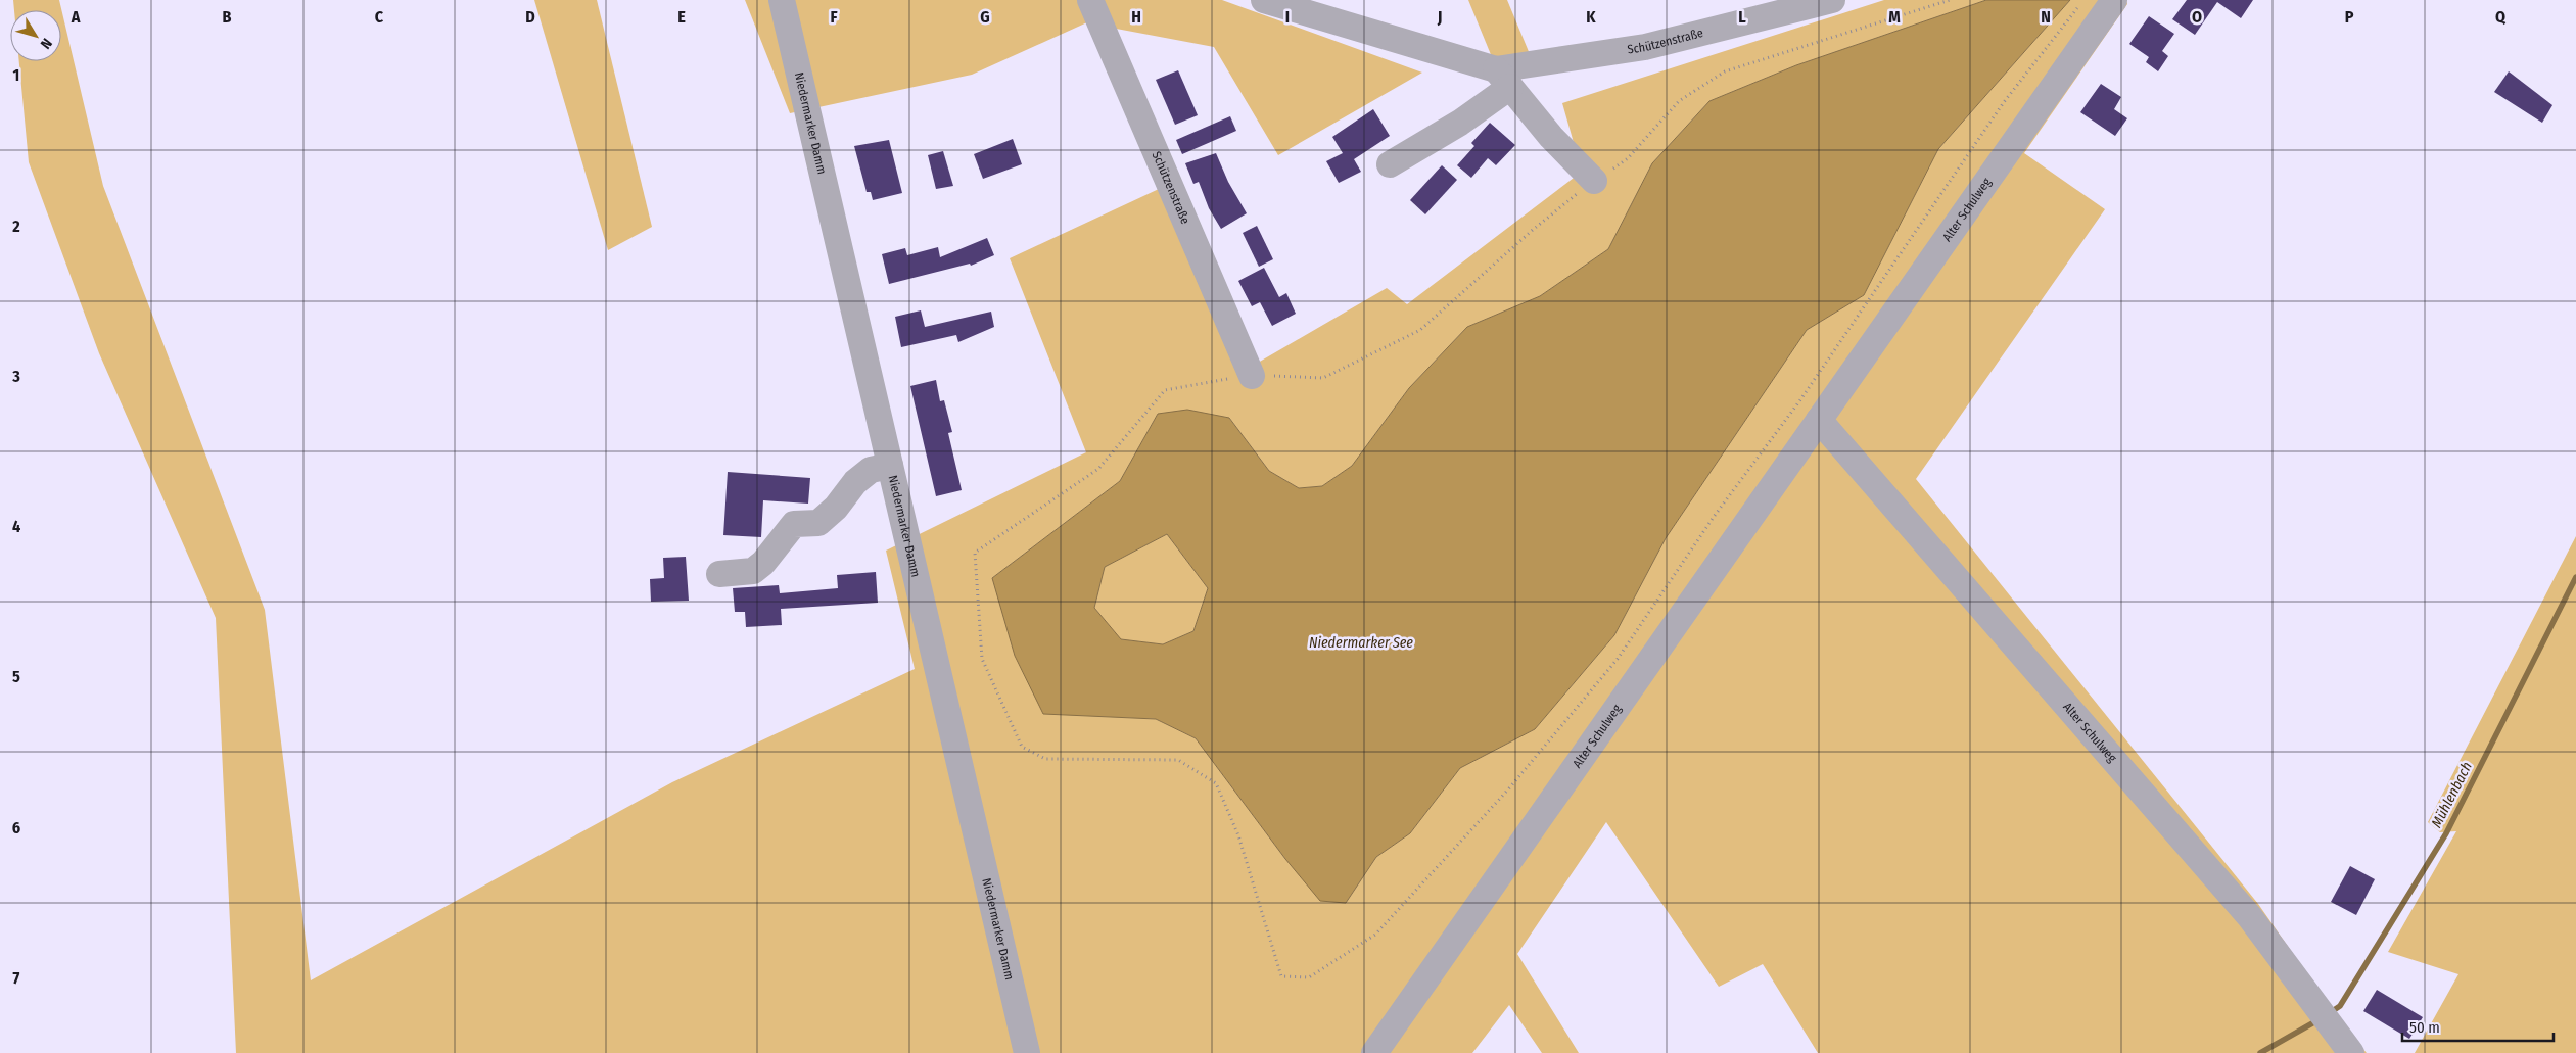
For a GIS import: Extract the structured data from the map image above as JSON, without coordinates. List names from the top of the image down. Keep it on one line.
{"streets":{"street":["Schützenstraße","Niedermarker Damm","Alter Schulweg"]},"water":["Niedermarker See","Mühlenbach"],"scale_bar":"50 m","north":"bottom right","grid":{"columns":["A","B","C","D","E","F","G","H","I","J","K","L","M","N","O","P","Q"],"rows":["1","2","3","4","5","6","7"]}}
